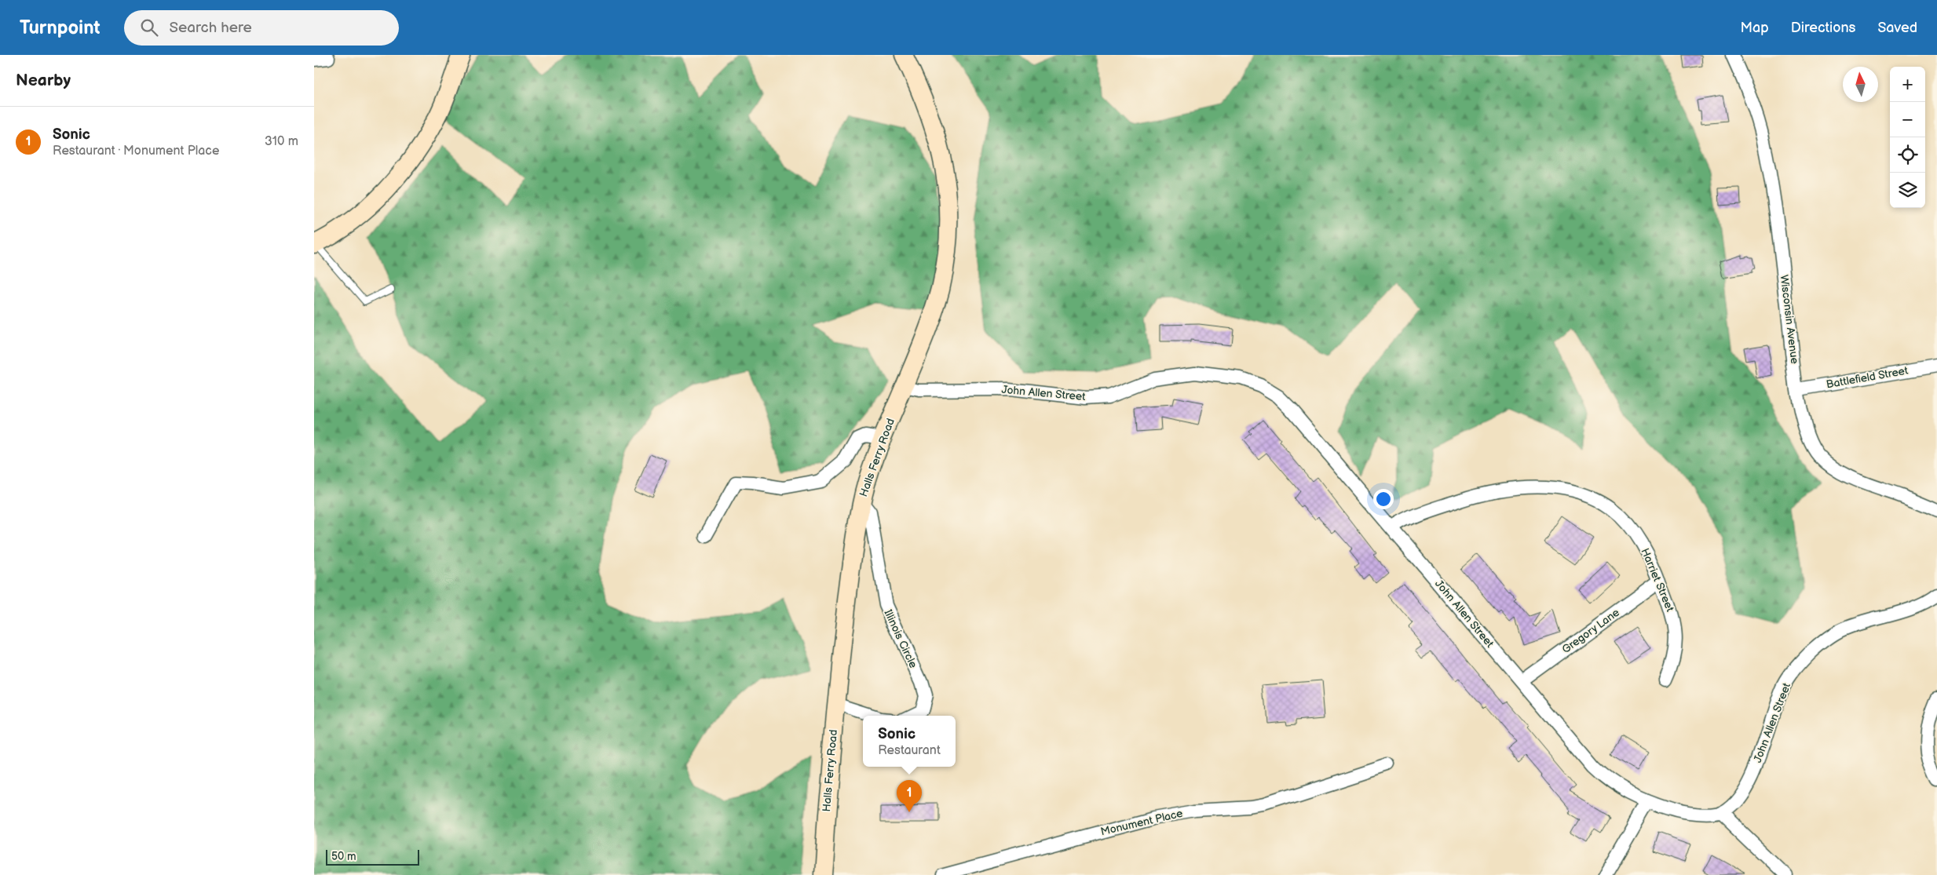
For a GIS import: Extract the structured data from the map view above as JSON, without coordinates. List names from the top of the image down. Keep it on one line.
{"streets":{"street":["Wisconsin Avenue","Battlefield Street","John Allen Street","Halls Ferry Road","Harriet Street","Gregory Lane","Illinois Circle","Monument Place"]},"crossings":[["Wisconsin Avenue","Battlefield Street"],["John Allen Street","Halls Ferry Road"],["John Allen Street","Harriet Street"],["John Allen Street","Gregory Lane"],["Halls Ferry Road","Illinois Circle"],["Harriet Street","Gregory Lane"]],"scale_bar":"50 m","north":"top","page":{"header":"Turnpoint","search":"Search here","nav":["Map","Directions","Saved"],"heading":"Nearby","map_buttons":["+","−"],"list":[{"mark":"1","name":"Sonic","note":"Restaurant · Monument Place","value":"310 m"}],"popup":["Sonic","Restaurant"],"pins":"1","scale":"50 m"}}
